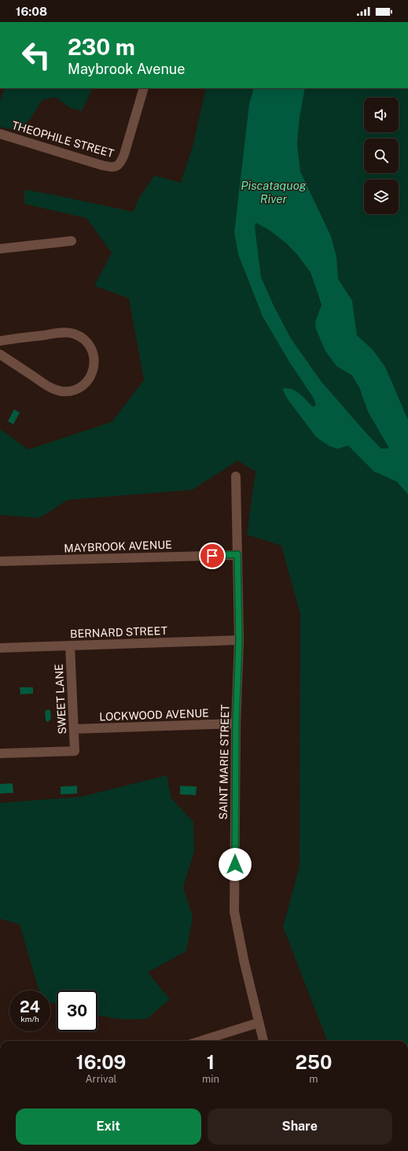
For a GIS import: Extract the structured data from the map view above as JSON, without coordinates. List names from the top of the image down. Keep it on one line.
{"streets":{"street":["THEOPHILE STREET","MAYBROOK AVENUE","BERNARD STREET","SWEET LANE","LOCKWOOD AVENUE","SAINT MARIE STREET"]},"crossings":[["MAYBROOK AVENUE","SAINT MARIE STREET"],["BERNARD STREET","SWEET LANE"],["BERNARD STREET","SAINT MARIE STREET"],["SWEET LANE","LOCKWOOD AVENUE"],["LOCKWOOD AVENUE","SAINT MARIE STREET"]],"water":["Piscataquog River"],"page":{"status":"16:08","turn":["230 m","Maybrook Avenue"],"speed":"24 km/h","limit":"30","eta":["16:09","Arrival","1","min","250","m"],"buttons":["Exit","Share"]}}
